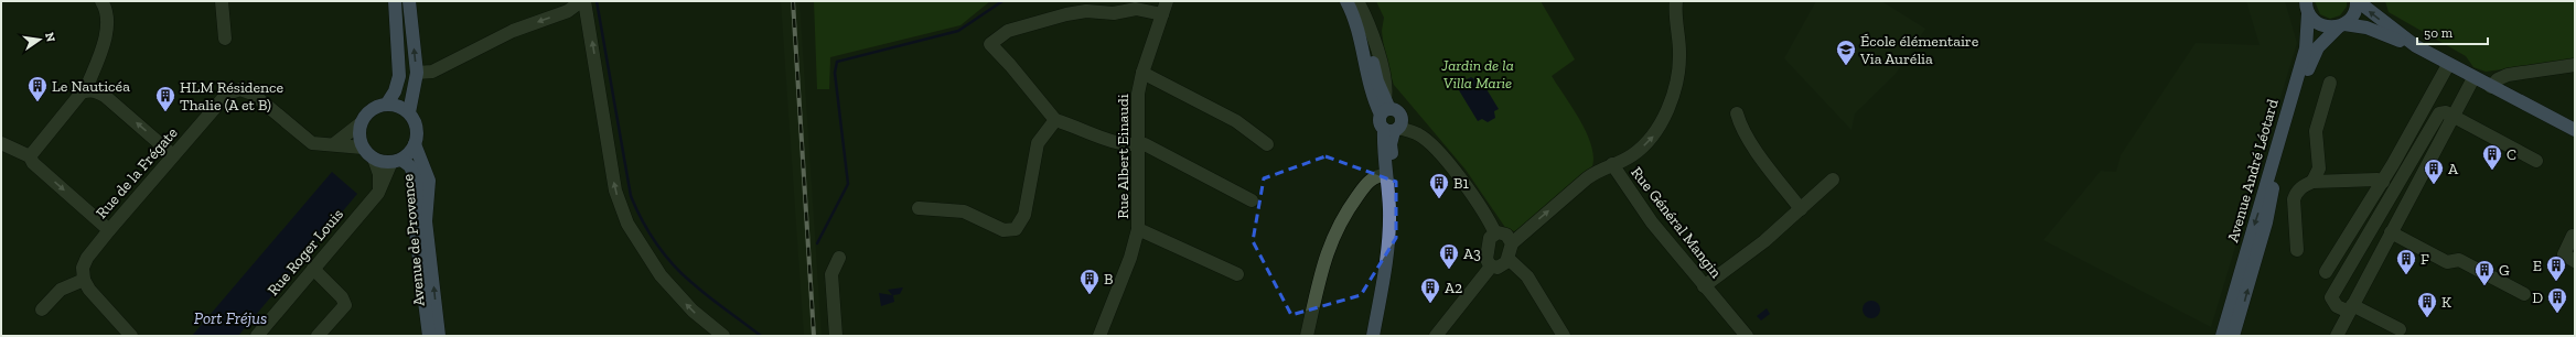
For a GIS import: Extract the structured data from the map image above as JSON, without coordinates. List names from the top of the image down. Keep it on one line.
{"streets":{"main road":["Avenue André Léotard","Avenue de Provence"],"street":["Rue Albert Einaudi","Rue de la Frégate","Rue Général Mangin","Rue Roger Louis"]},"crossings":[["Rue de la Frégate","Avenue de Provence"],["Rue de la Frégate","Rue Roger Louis"],["Avenue de Provence","Rue Roger Louis"]],"one_way":["Rue Général Mangin"],"water":["Port Fréjus"],"parks":["Jardin de la Villa Marie"],"places":{"school or university":["École élémentaire Via Aurélia"],"building":["Le Nauticéa","HLM Résidence Thalie (A et B)","C","A","B1","A3","F","E","G","B","A2","D","K"]},"scale_bar":"50 m","north":"right"}
